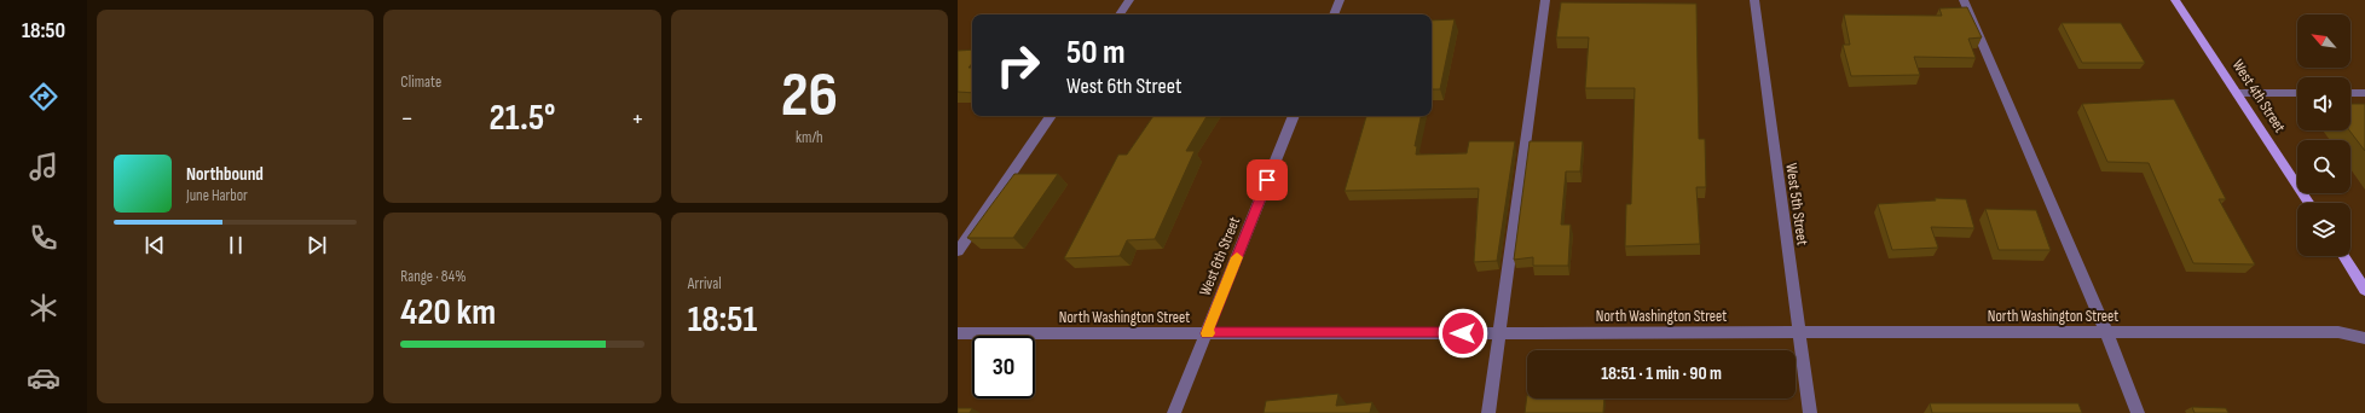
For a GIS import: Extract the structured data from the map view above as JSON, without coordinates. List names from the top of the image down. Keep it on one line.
{"streets":{"main road":["West 4th Street"],"street":["West 5th Street","West 6th Street","North Washington Street"]},"crossings":[["West 5th Street","North Washington Street"],["West 6th Street","North Washington Street"]],"north":"top left","page":{"tabs":"18:50","tile":["Climate",["26","km/h"],["Range · 84%","420 km"],["Arrival","18:51"]],"turn":["50 m","West 6th Street"],"heat":["−","21.5°","+"],"song":["Northbound","June Harbor"],"limit":"30","trip":"18:51 · 1 min · 90 m"}}
